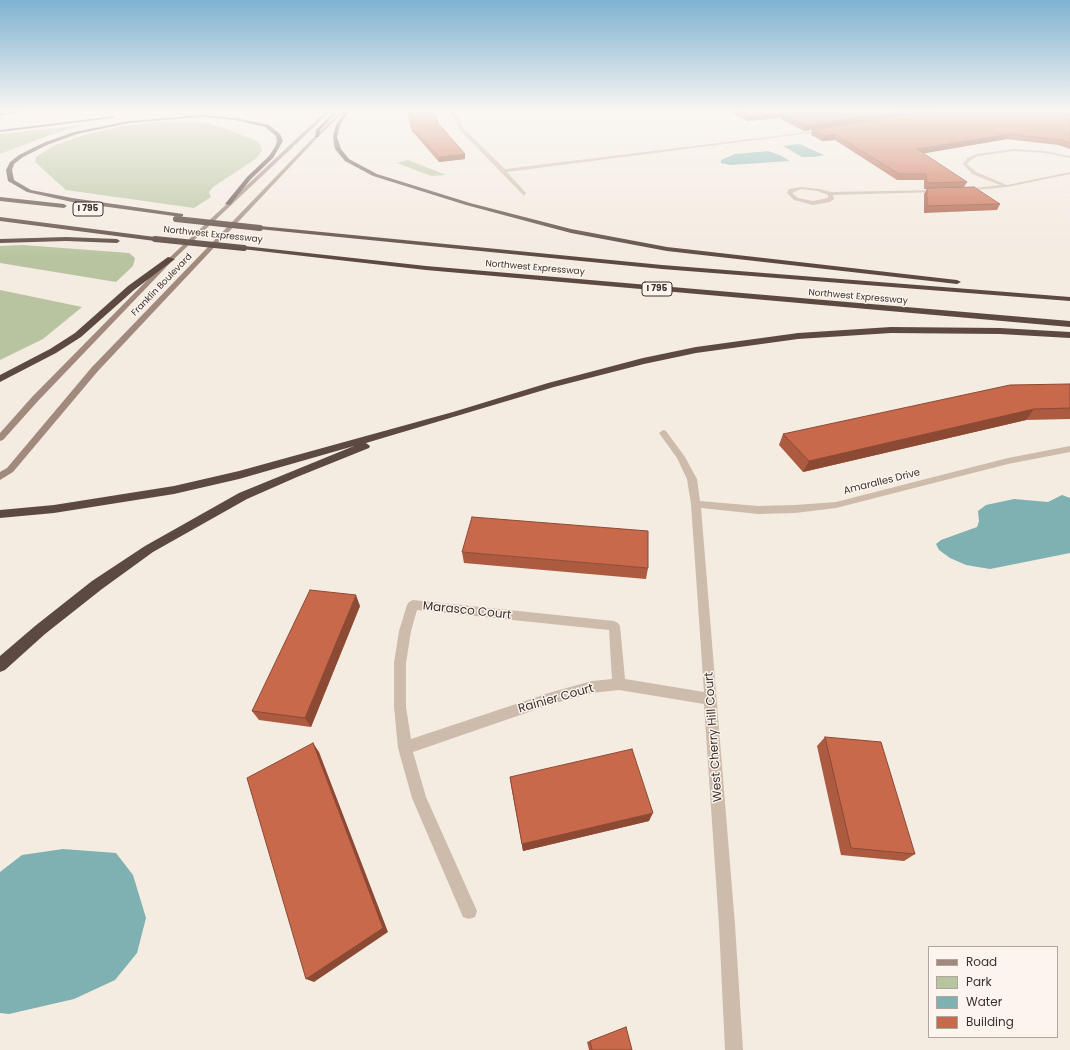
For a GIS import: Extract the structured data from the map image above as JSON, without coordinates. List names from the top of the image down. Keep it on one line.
{"streets":{"highway":["I 795","Northwest Expressway"],"main road":["Franklin Boulevard"],"street":["Amaralles Drive","Marasco Court","Rainier Court","West Cherry Hill Court"]},"crossings":[["Amaralles Drive","West Cherry Hill Court"],["Marasco Court","Rainier Court"],["Rainier Court","West Cherry Hill Court"]],"legend":["Road","Park","Water","Building"]}
